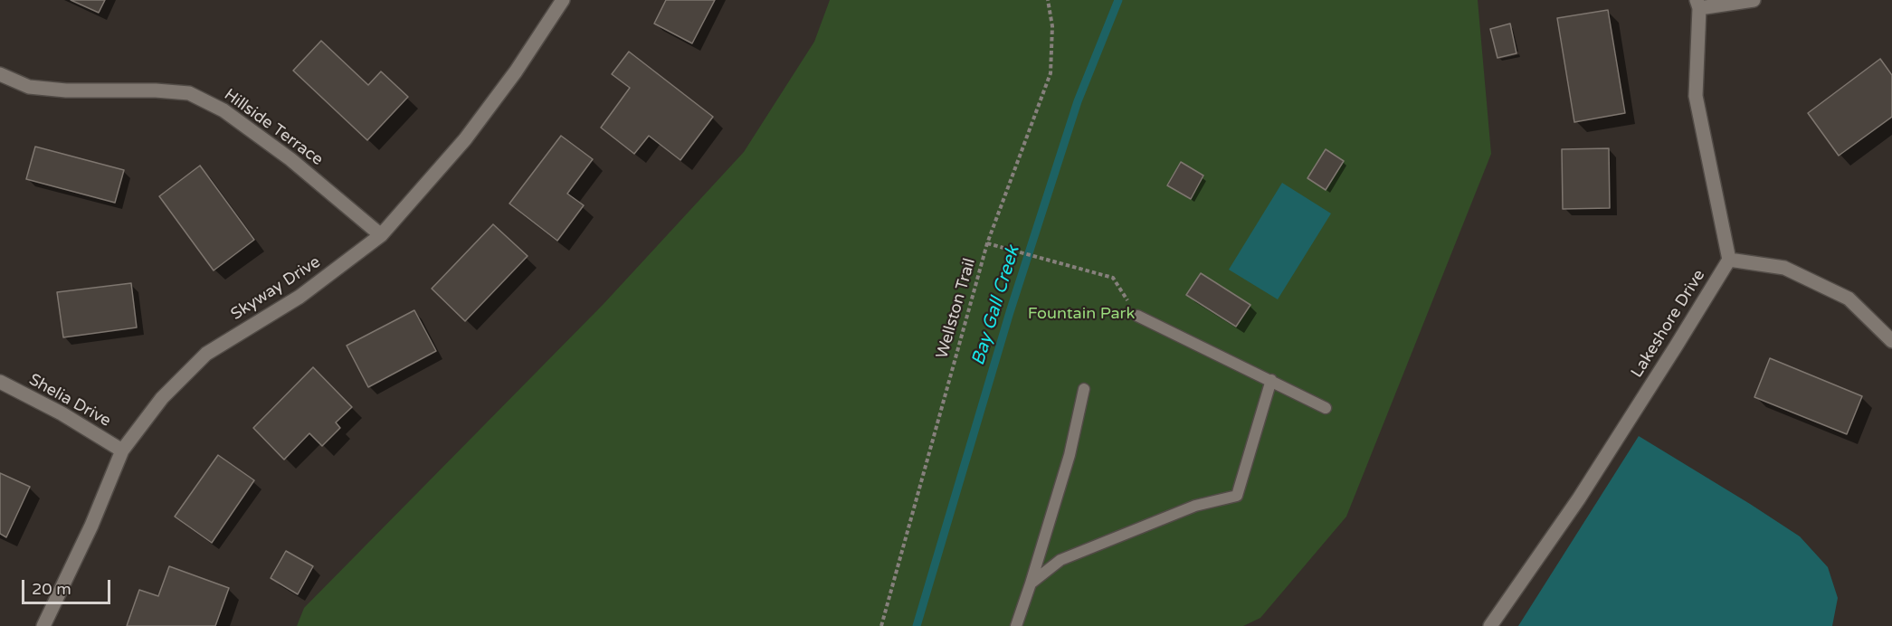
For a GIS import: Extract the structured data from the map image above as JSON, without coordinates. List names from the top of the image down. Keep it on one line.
{"streets":{"street":["Hillside Terrace","Skyway Drive","Lakeshore Drive","Shelia Drive"],"path":["Wellston Trail"]},"crossings":[["Hillside Terrace","Skyway Drive"],["Skyway Drive","Shelia Drive"]],"water":["Bay Gall Creek"],"parks":["Fountain Park"],"scale_bar":"20 m"}
